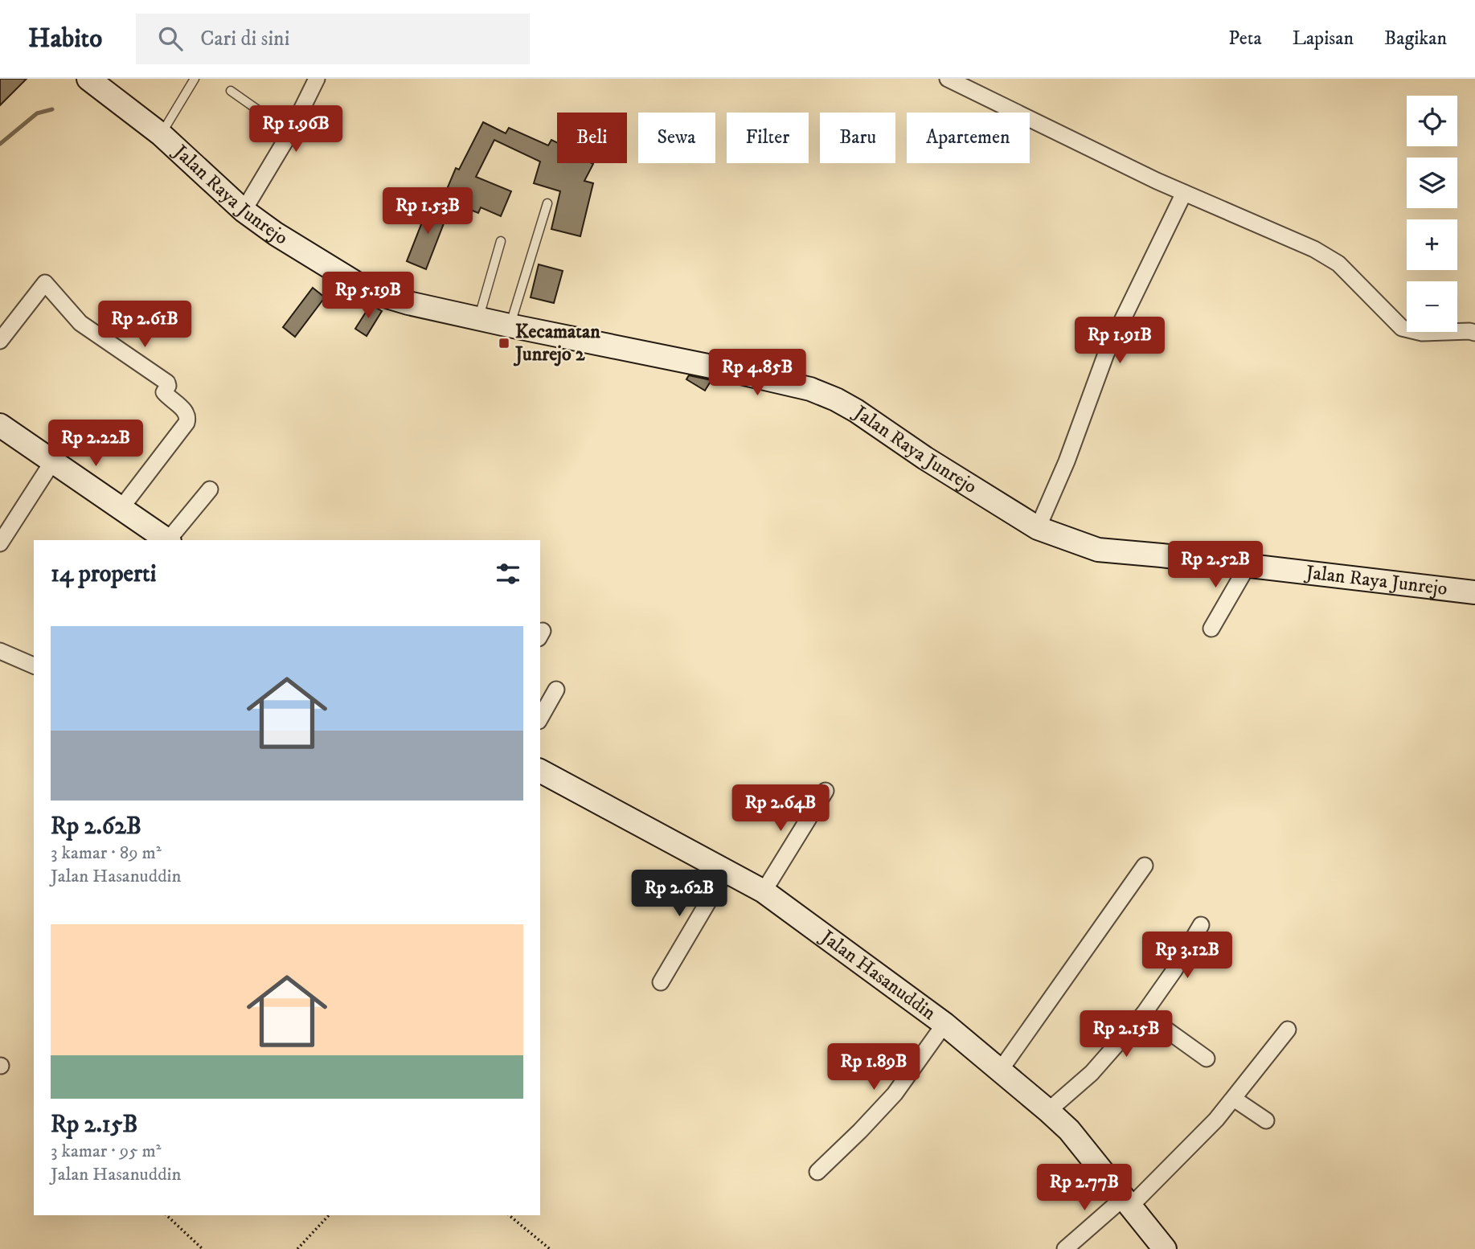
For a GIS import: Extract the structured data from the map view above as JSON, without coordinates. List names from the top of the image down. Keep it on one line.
{"streets":{"street":["Jalan Raya Junrejo","Jalan Hasanuddin"]},"places":{"transit":["Kecamatan Junrejo 2"]},"page":{"header":"Habito","search":"Cari di sini","nav":["Peta","Lapisan","Bagikan"],"map_buttons":["+","−"],"price":["Rp 1.96B","Rp 1.53B","Rp 5.19B","Rp 2.61B","Rp 1.91B","Rp 4.85B","Rp 2.22B","Rp 2.52B","Rp 2.64B","Rp 2.62B","Rp 3.12B","Rp 2.15B","Rp 1.89B","Rp 2.77B"],"chip":["Beli","Sewa","Filter","Baru","Apartemen"],"heading":"14 properti","list":[{"name":"Rp 2.62B","note":"3 kamar · 89 m² · Jalan Hasanuddin"},{"name":"Rp 2.15B","note":"3 kamar · 95 m² · Jalan Hasanuddin"}]}}
